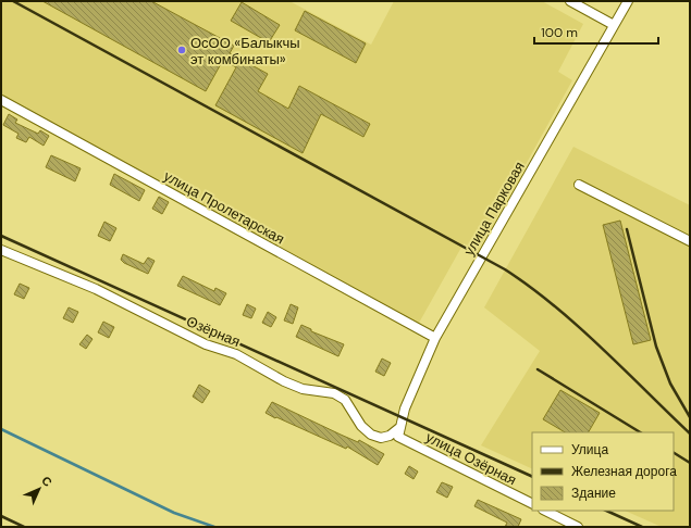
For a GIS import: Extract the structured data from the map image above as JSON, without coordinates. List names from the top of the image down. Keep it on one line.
{"streets":{"street":["улица Пролетарская","улица Парковая","Озёрная","улица Озёрная"]},"crossings":[["улица Пролетарская","улица Парковая"],["улица Парковая","Озёрная"],["улица Парковая","улица Озёрная"]],"places":["ОсОО «Балыкчы эт комбинаты»"],"legend":["Улица","Железная дорога","Здание"],"scale_bar":"100 m","north":"top right"}
